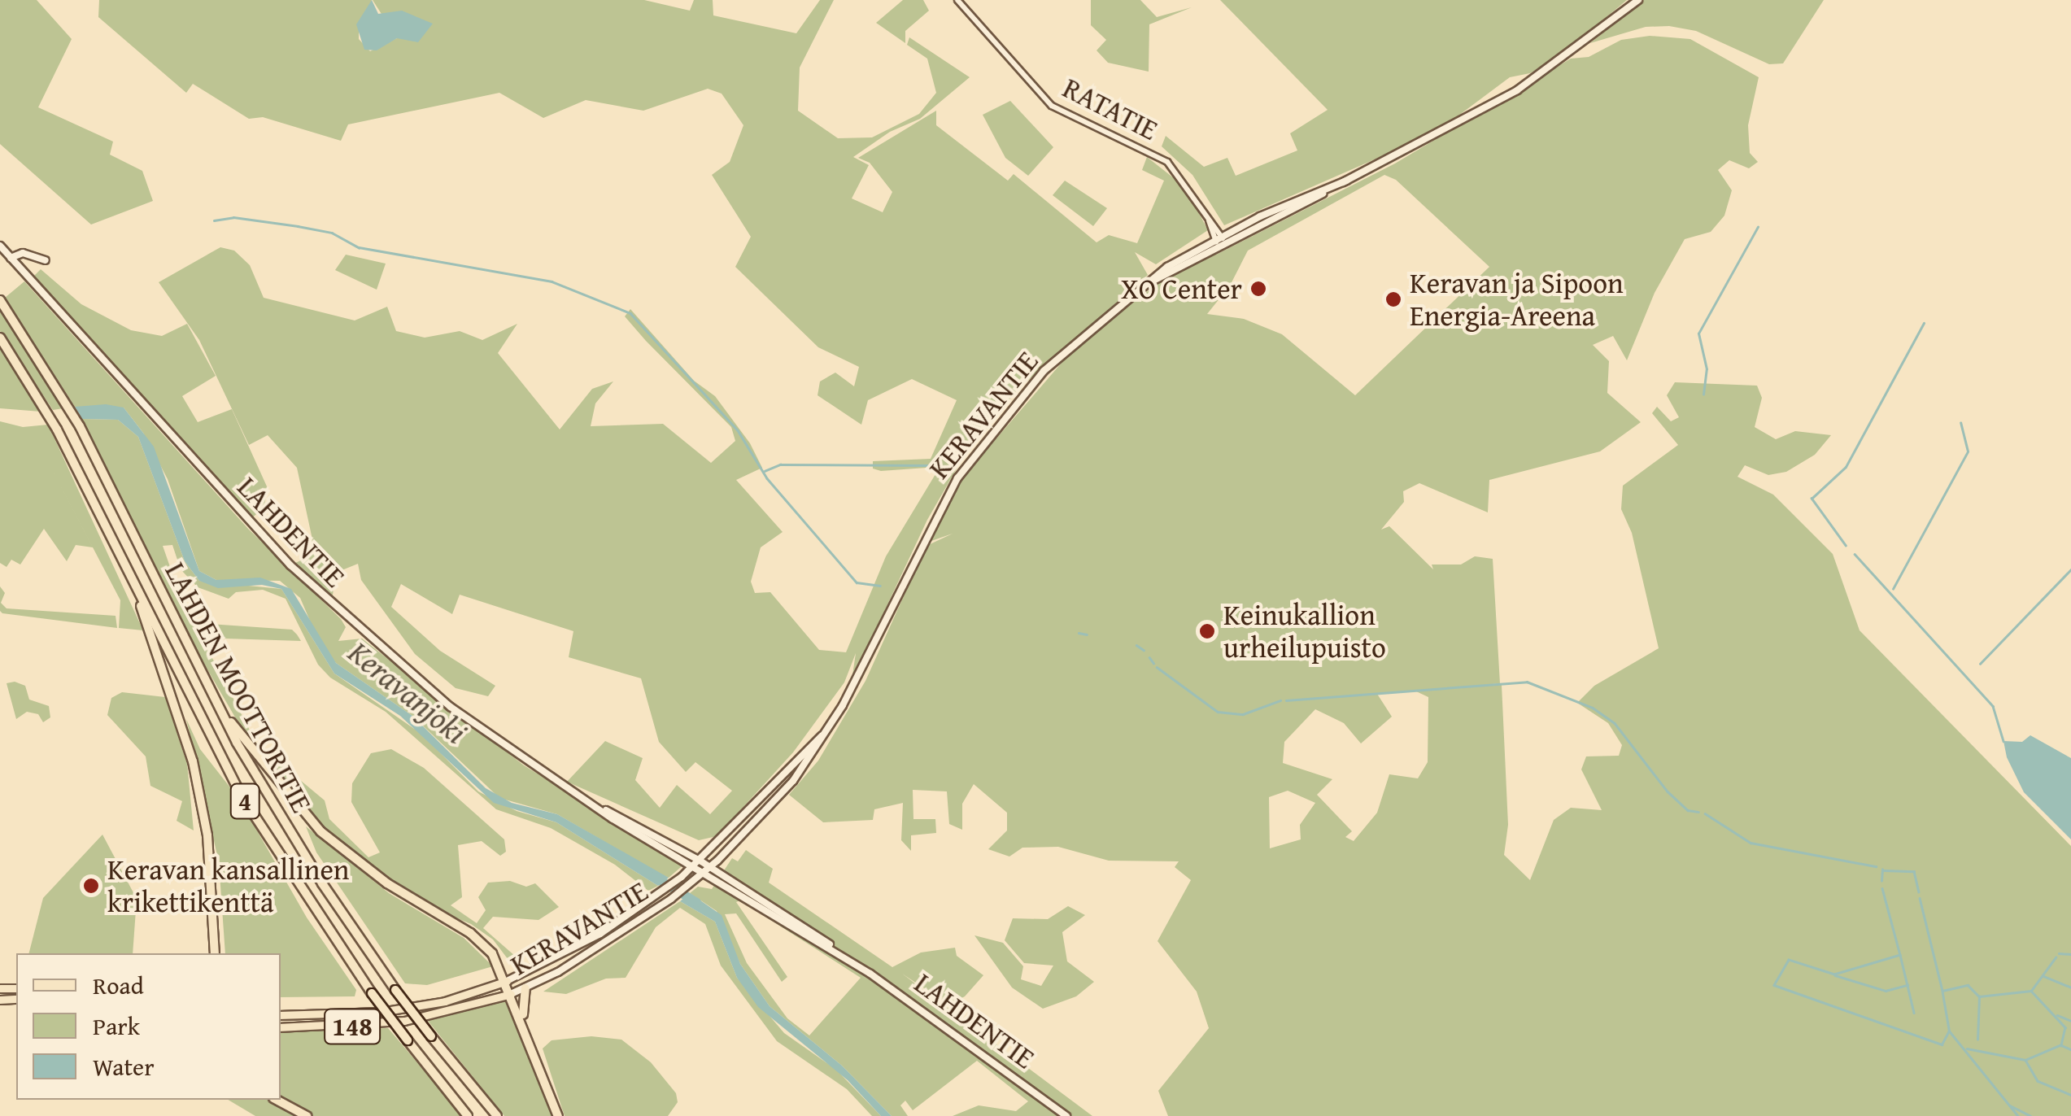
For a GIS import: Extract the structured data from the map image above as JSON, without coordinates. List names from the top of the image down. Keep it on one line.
{"streets":{"highway":["LAHDEN MOOTTORITIE","4"],"main road":["KERAVANTIE","LAHDENTIE","148"],"street":["RATATIE"]},"crossings":[["RATATIE","KERAVANTIE"],["KERAVANTIE","LAHDENTIE"]],"water":["Keravanjoki"],"places":["XO Center","Keravan ja Sipoon Energia-Areena","Keinukallion urheilupuisto","Keravan kansallinen krikettikenttä"],"legend":["Road","Park","Water"]}
